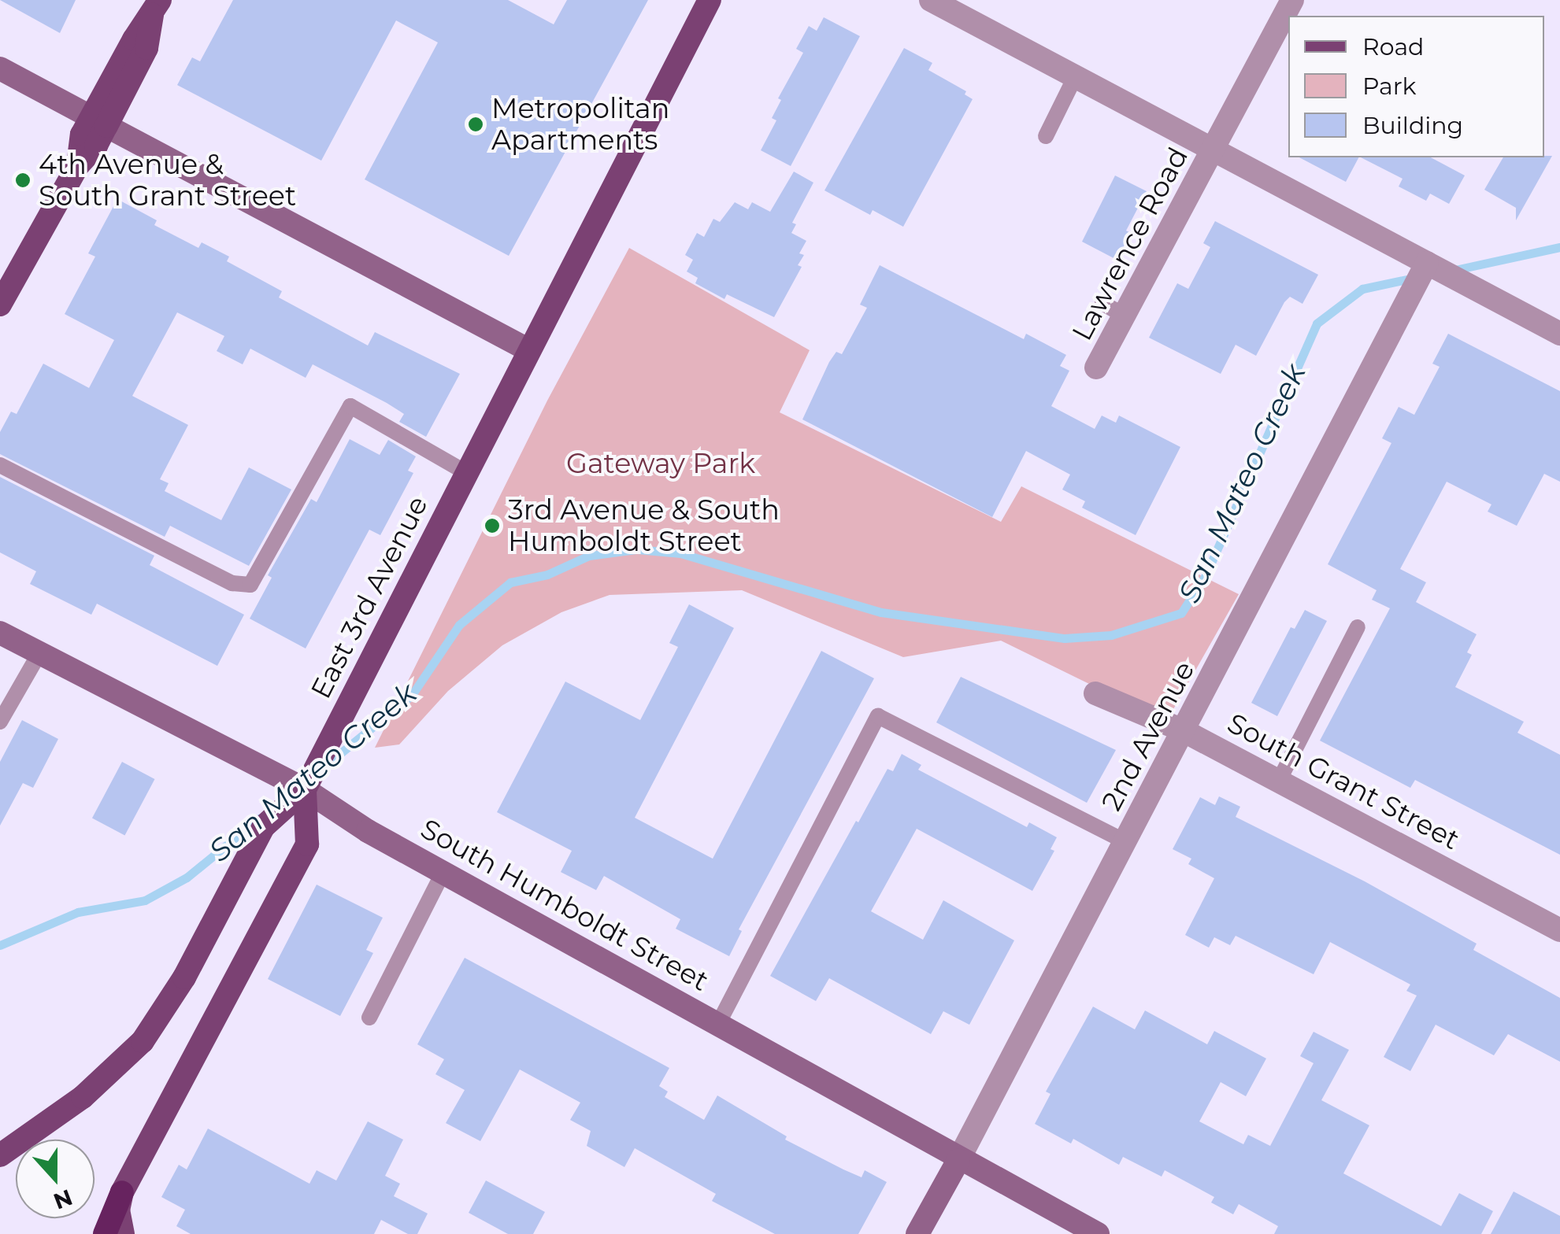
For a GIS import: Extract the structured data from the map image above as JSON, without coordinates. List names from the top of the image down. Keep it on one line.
{"streets":{"main road":["East 3rd Avenue"],"street":["Lawrence Road","2nd Avenue","South Grant Street","South Humboldt Street"]},"crossings":[["East 3rd Avenue","South Humboldt Street"],["2nd Avenue","South Grant Street"],["2nd Avenue","South Humboldt Street"]],"water":["San Mateo Creek"],"parks":["Gateway Park"],"places":["Metropolitan Apartments","4th Avenue & South Grant Street","3rd Avenue & South Humboldt Street"],"legend":["Road","Park","Building"],"north":"bottom"}
